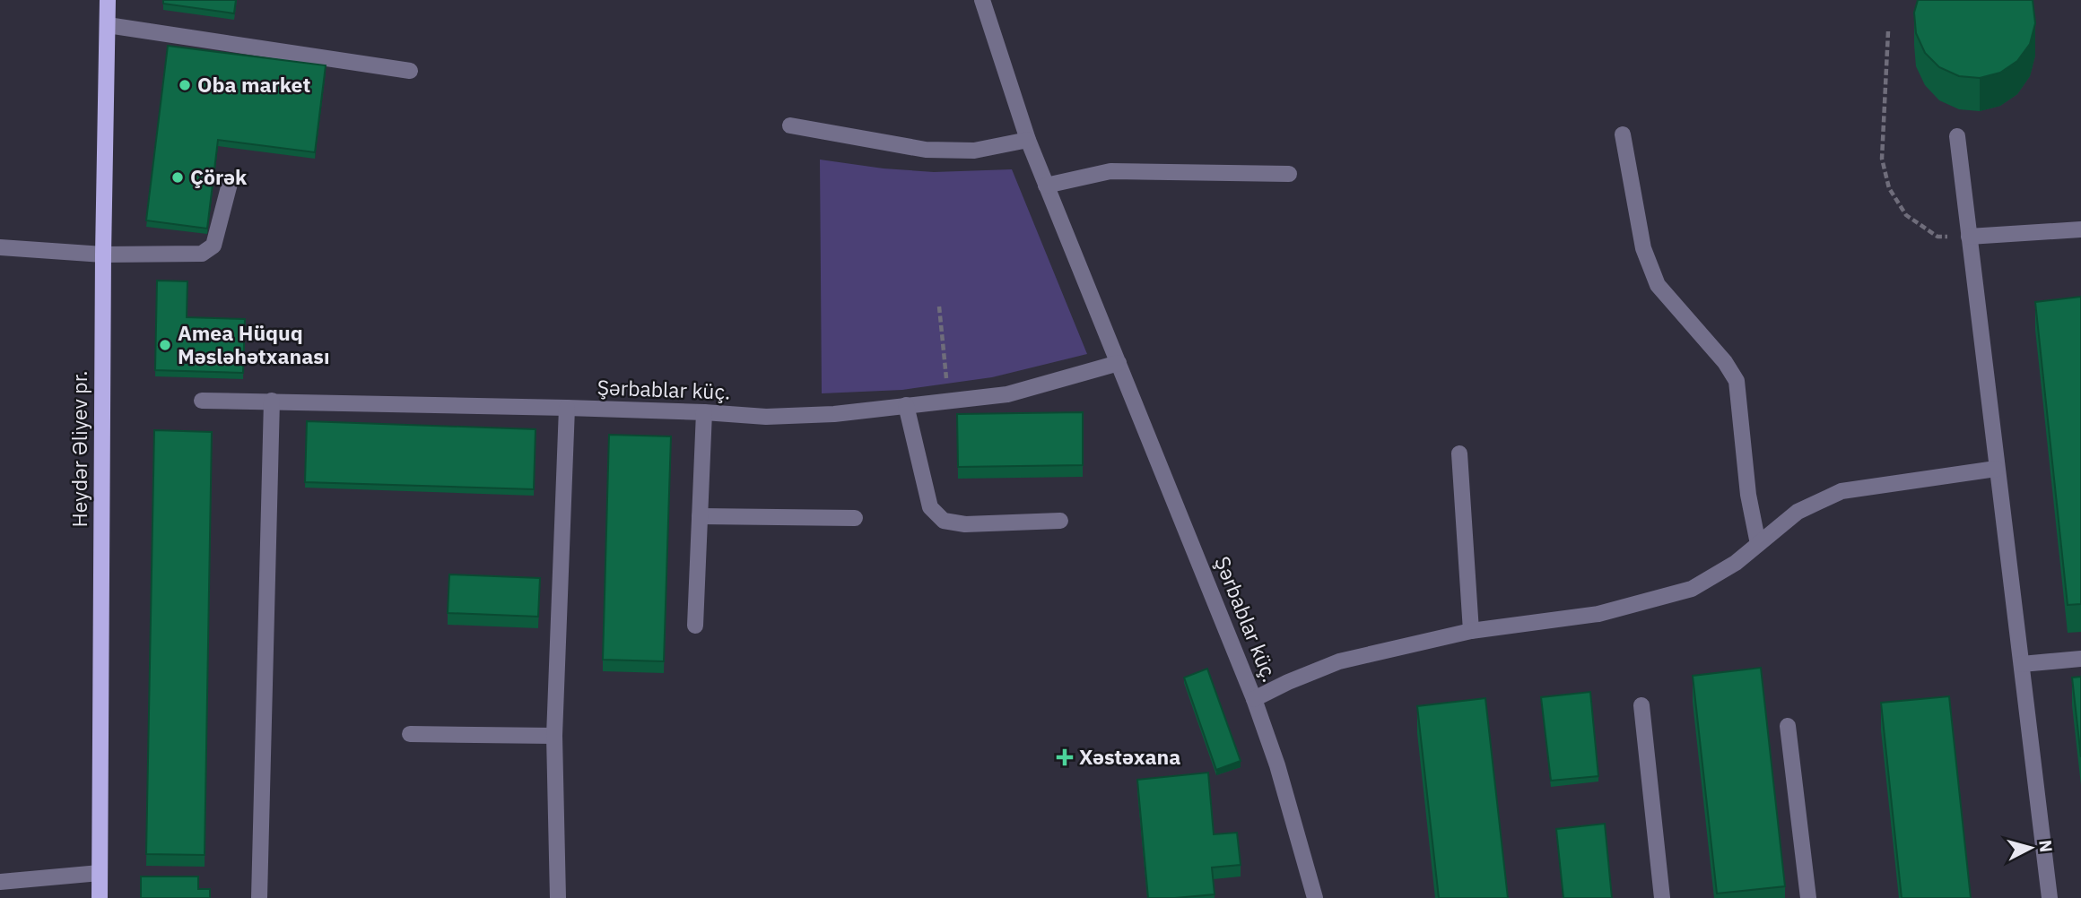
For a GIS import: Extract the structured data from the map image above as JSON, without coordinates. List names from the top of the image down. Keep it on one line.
{"streets":{"main road":["Heydər Əliyev pr."],"street":["Şərbablar küç."]},"places":{"other":["Oba market","Çörək","Amea Hüquq Məsləhətxanası"],"health":["Xəstəxana"]},"north":"right"}
